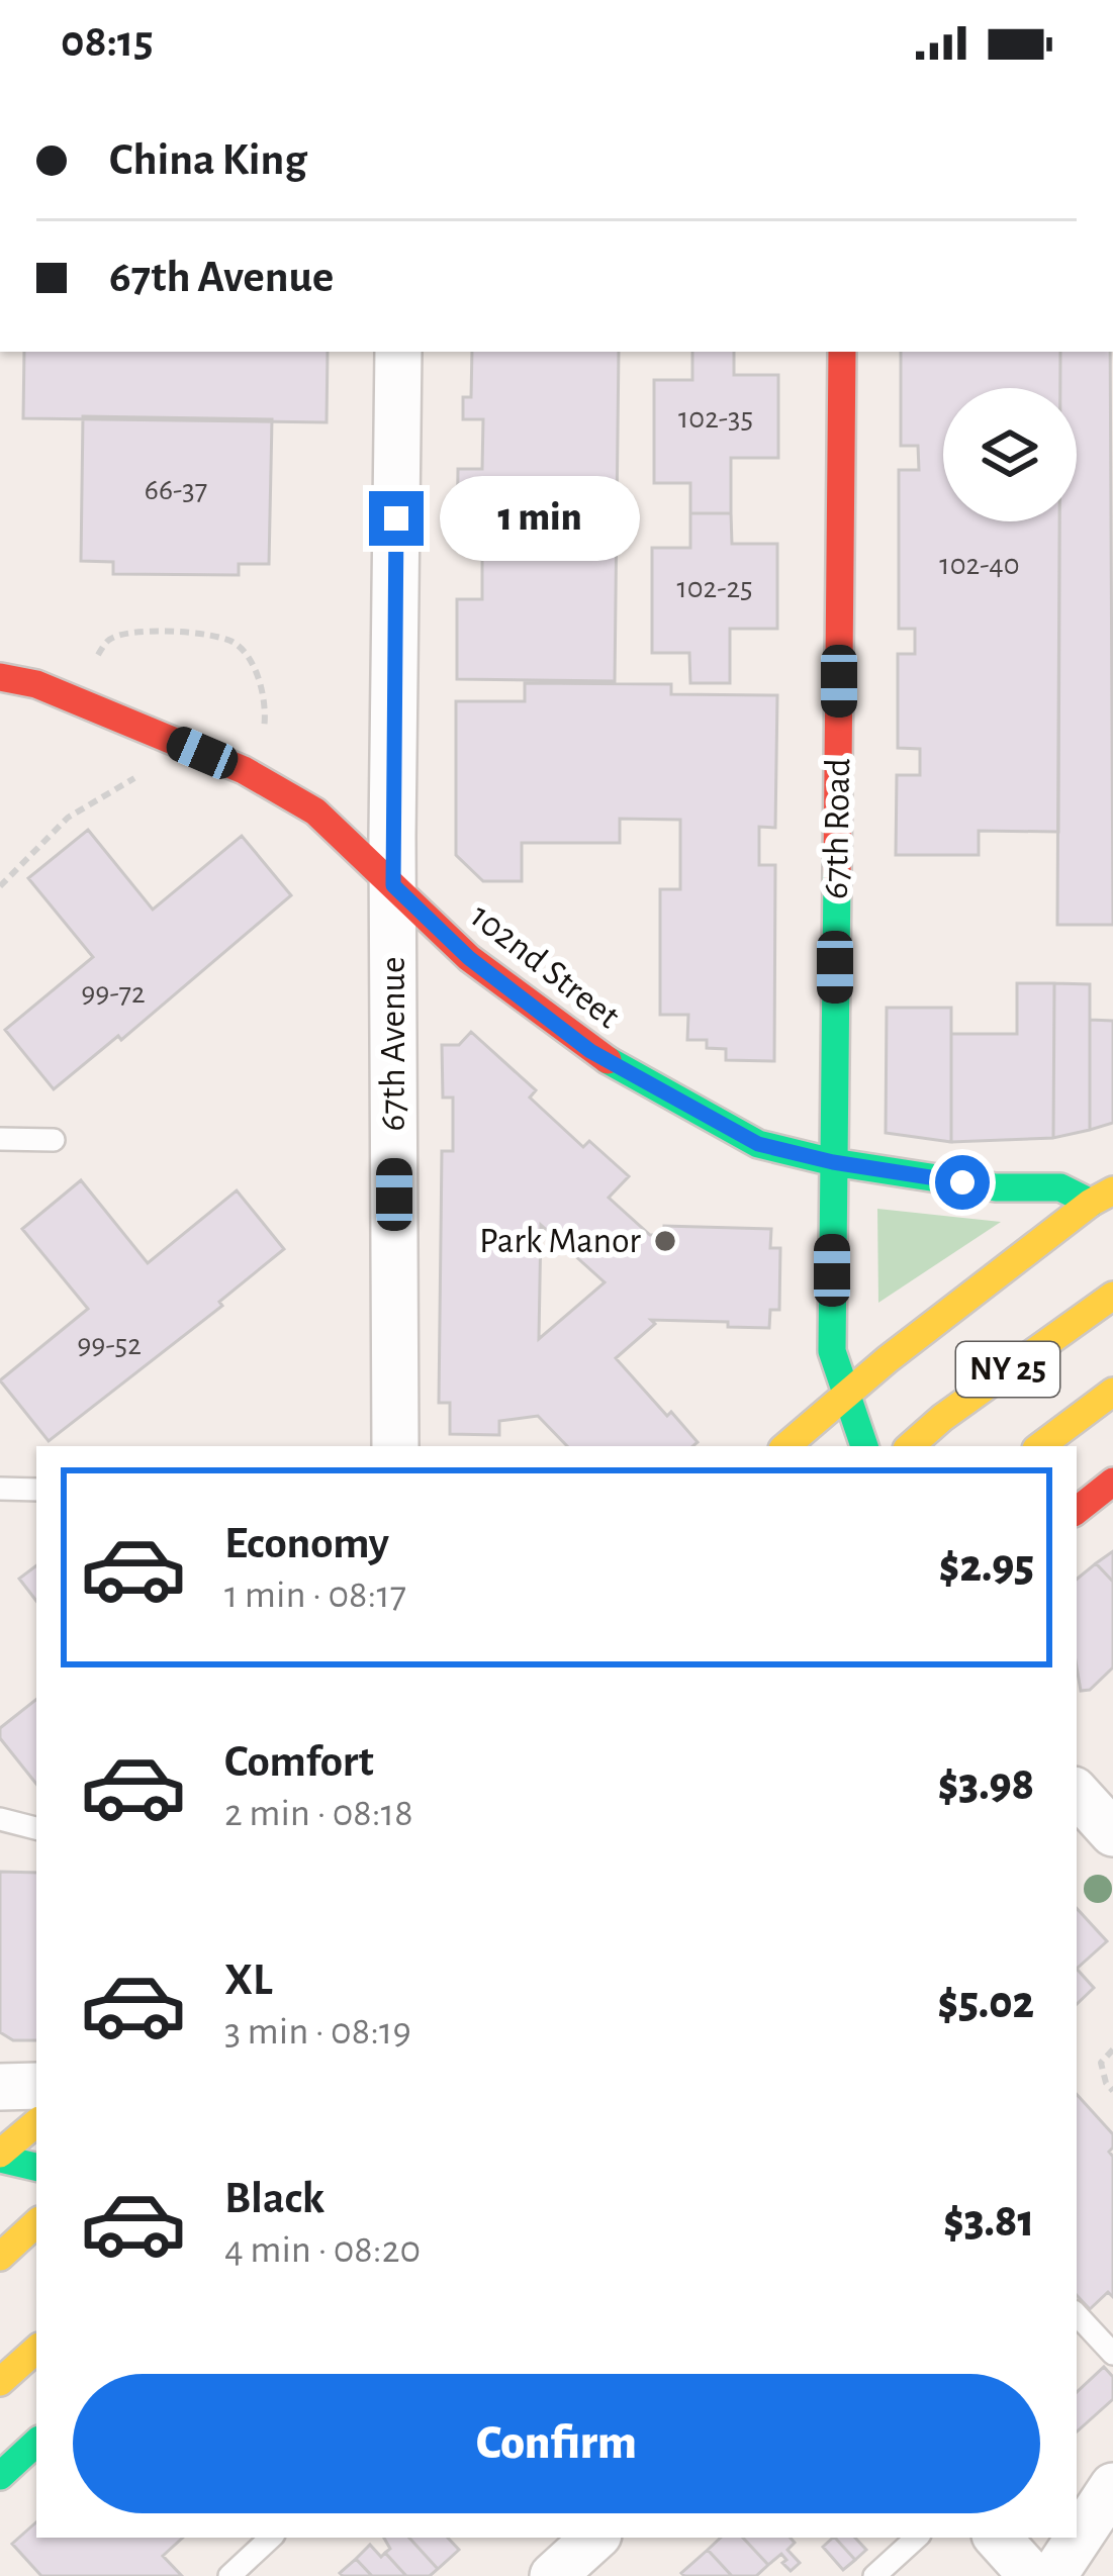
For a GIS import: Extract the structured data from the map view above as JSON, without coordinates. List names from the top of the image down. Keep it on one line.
{"streets":{"street":["67th Road","102nd Street","67th Avenue","NY 25"]},"crossings":[["67th Road","102nd Street"],["102nd Street","67th Avenue"]],"places":["Park Manor"],"house_numbers":["102-35","66-37","102-40","102-25","99-72","99-52"],"page":{"status":"08:15","banner":["China King","67th Avenue"],"bubble":"1 min","list":[{"name":"Economy","note":"1 min · 08:17","value":"$2.95"},{"name":"Comfort","note":"2 min · 08:18","value":"$3.98"},{"name":"XL","note":"3 min · 08:19","value":"$5.02"},{"name":"Black","note":"4 min · 08:20","value":"$3.81"}],"buttons":"Confirm"}}
